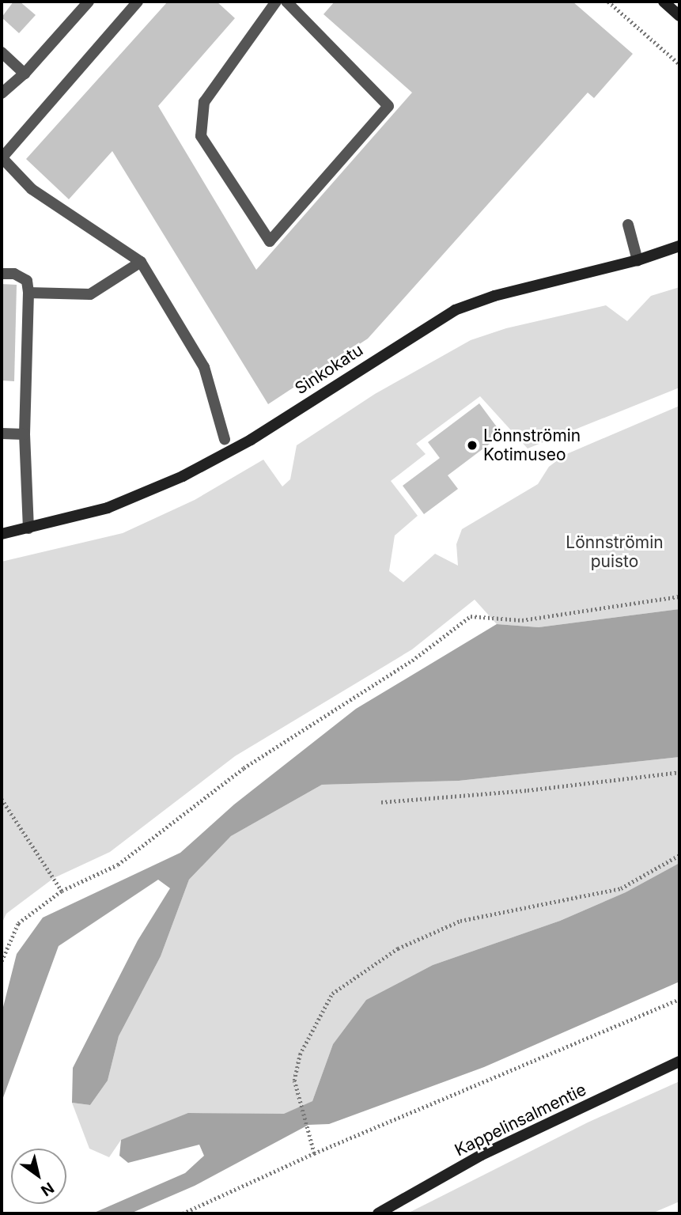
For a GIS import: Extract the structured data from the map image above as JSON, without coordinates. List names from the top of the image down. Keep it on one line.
{"streets":{"main road":["Sinkokatu","Kappelinsalmentie"]},"parks":["Lönnströmin puisto"],"places":["Lönnströmin Kotimuseo"],"north":"bottom right"}
